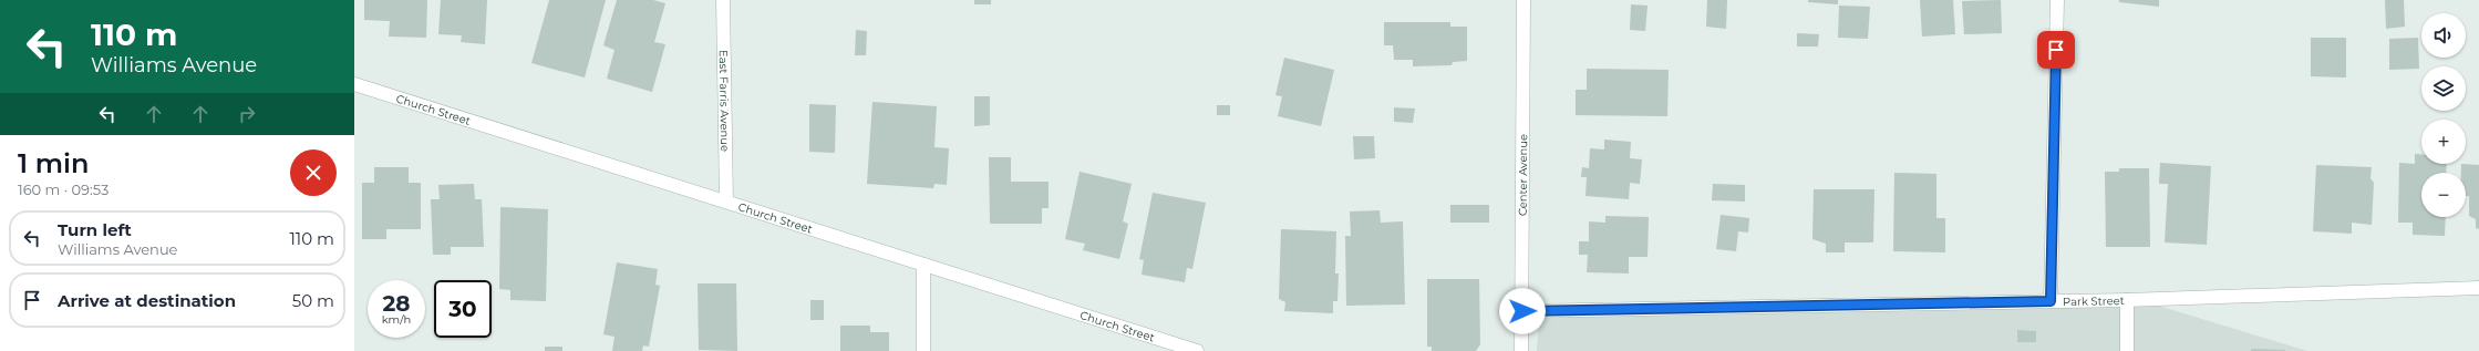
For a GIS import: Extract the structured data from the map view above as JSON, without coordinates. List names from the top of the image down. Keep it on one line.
{"streets":{"street":["East Farris Avenue","Church Street","Center Avenue","Park Street"]},"crossings":[["East Farris Avenue","Church Street"],["Center Avenue","Park Street"]],"page":{"turn":["110 m","Williams Avenue"],"map_buttons":["+","−"],"heading":["1 min","160 m · 09:53"],"list":[{"name":"Turn left","note":"Williams Avenue","value":"110 m"},{"name":"Arrive at destination","value":"50 m"}],"speed":"28 km/h","limit":"30"}}
